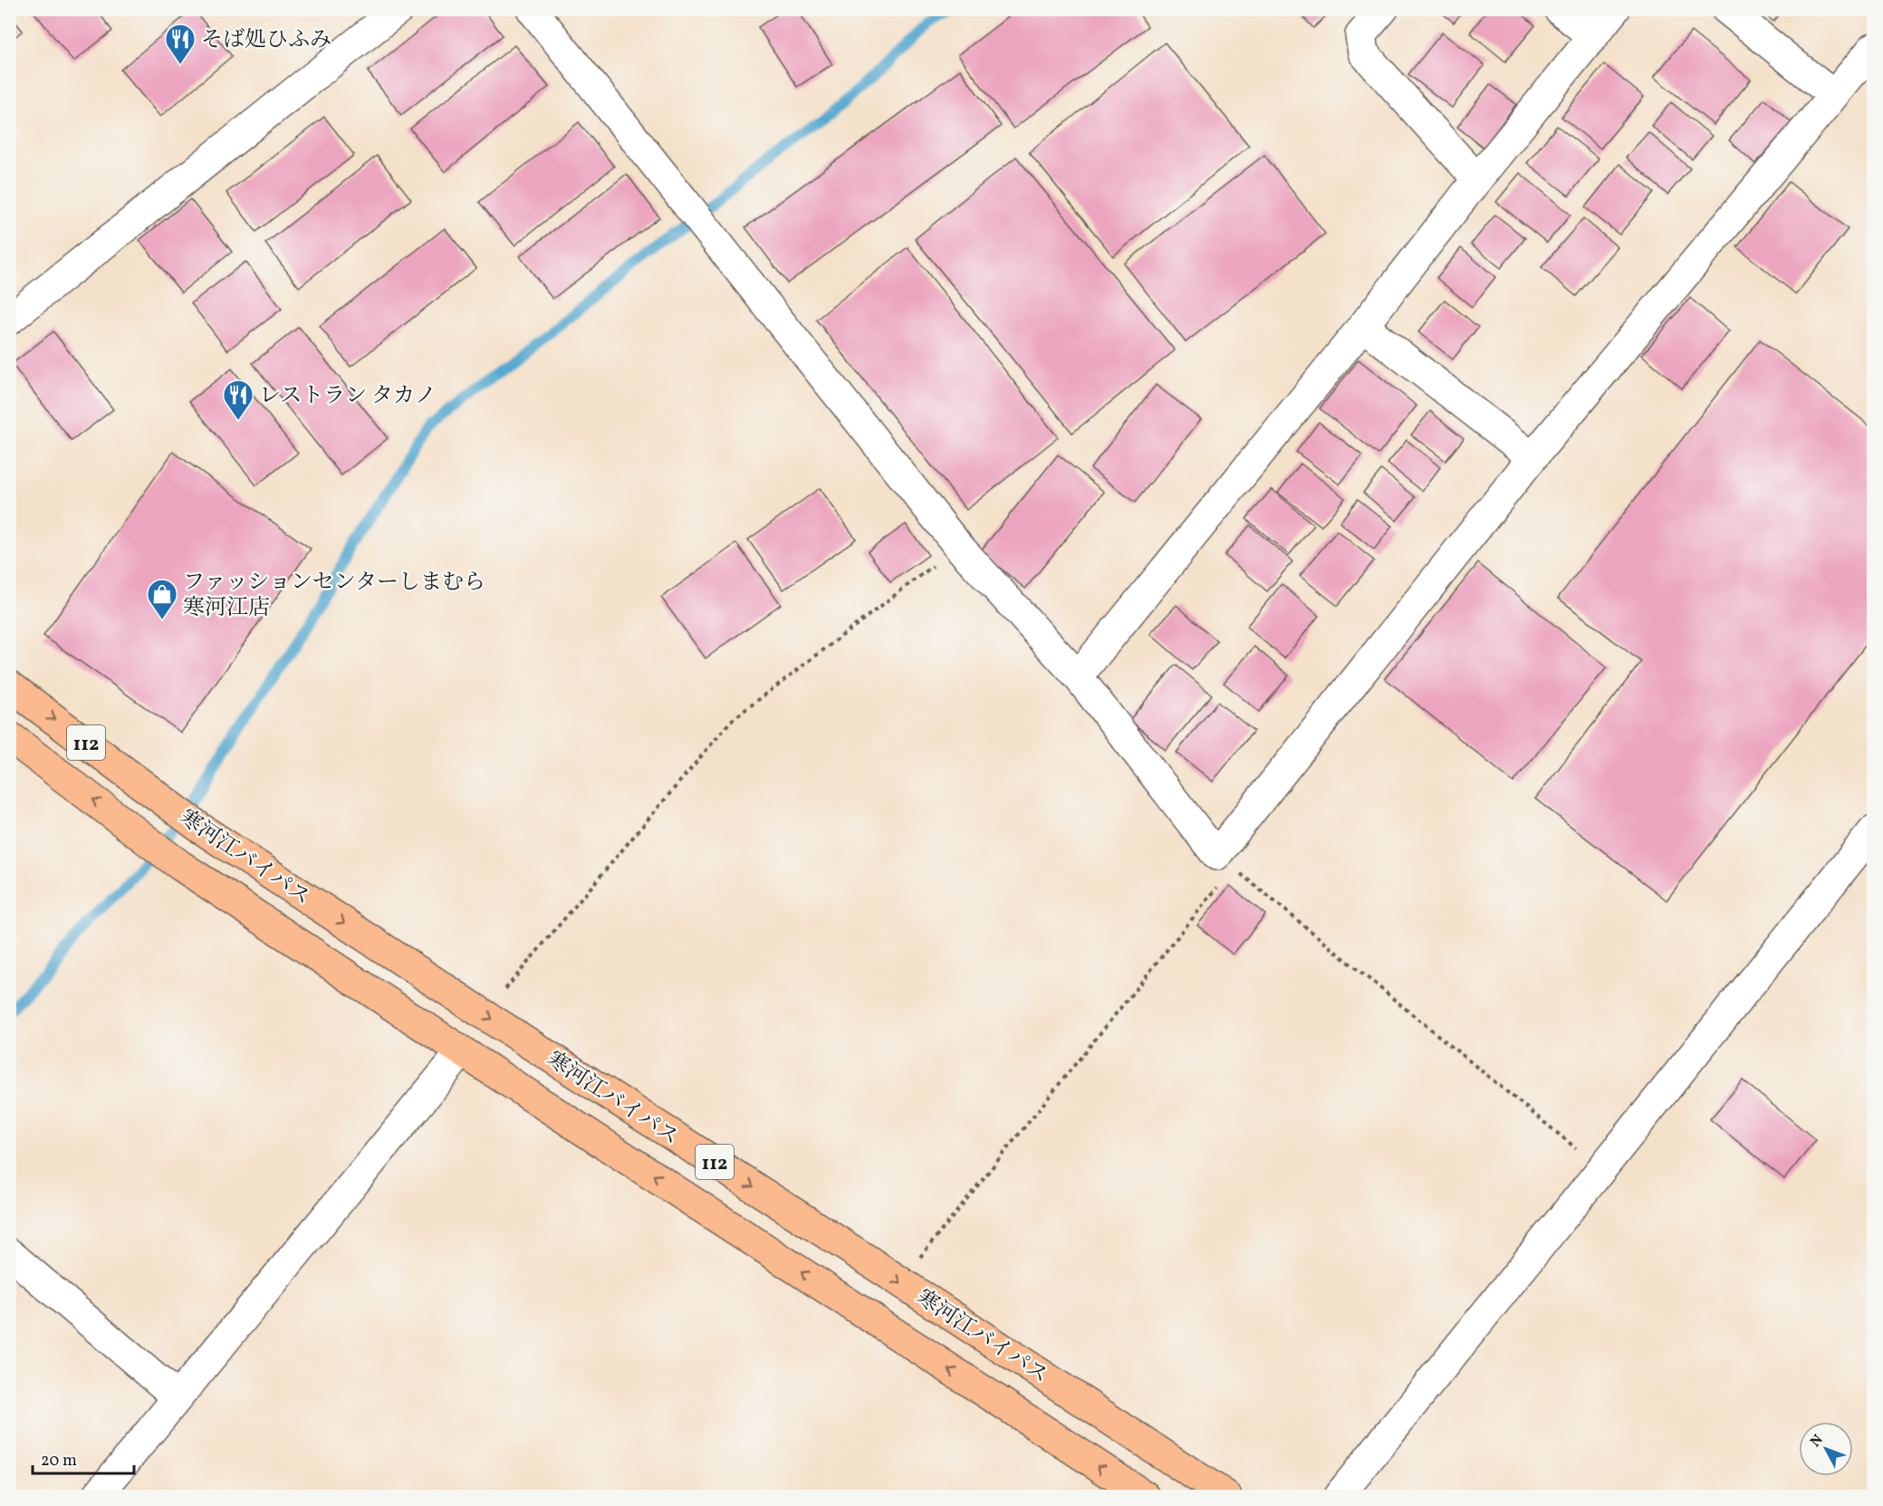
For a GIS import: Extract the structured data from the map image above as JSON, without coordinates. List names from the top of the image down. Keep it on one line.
{"streets":{"highway":["112","寒河江バイパス"]},"places":{"restaurant":["そば処ひふみ","レストラン タカノ"],"shop":["ファッションセンターしまむら 寒河江店"]},"scale_bar":"20 m","north":"top left"}
